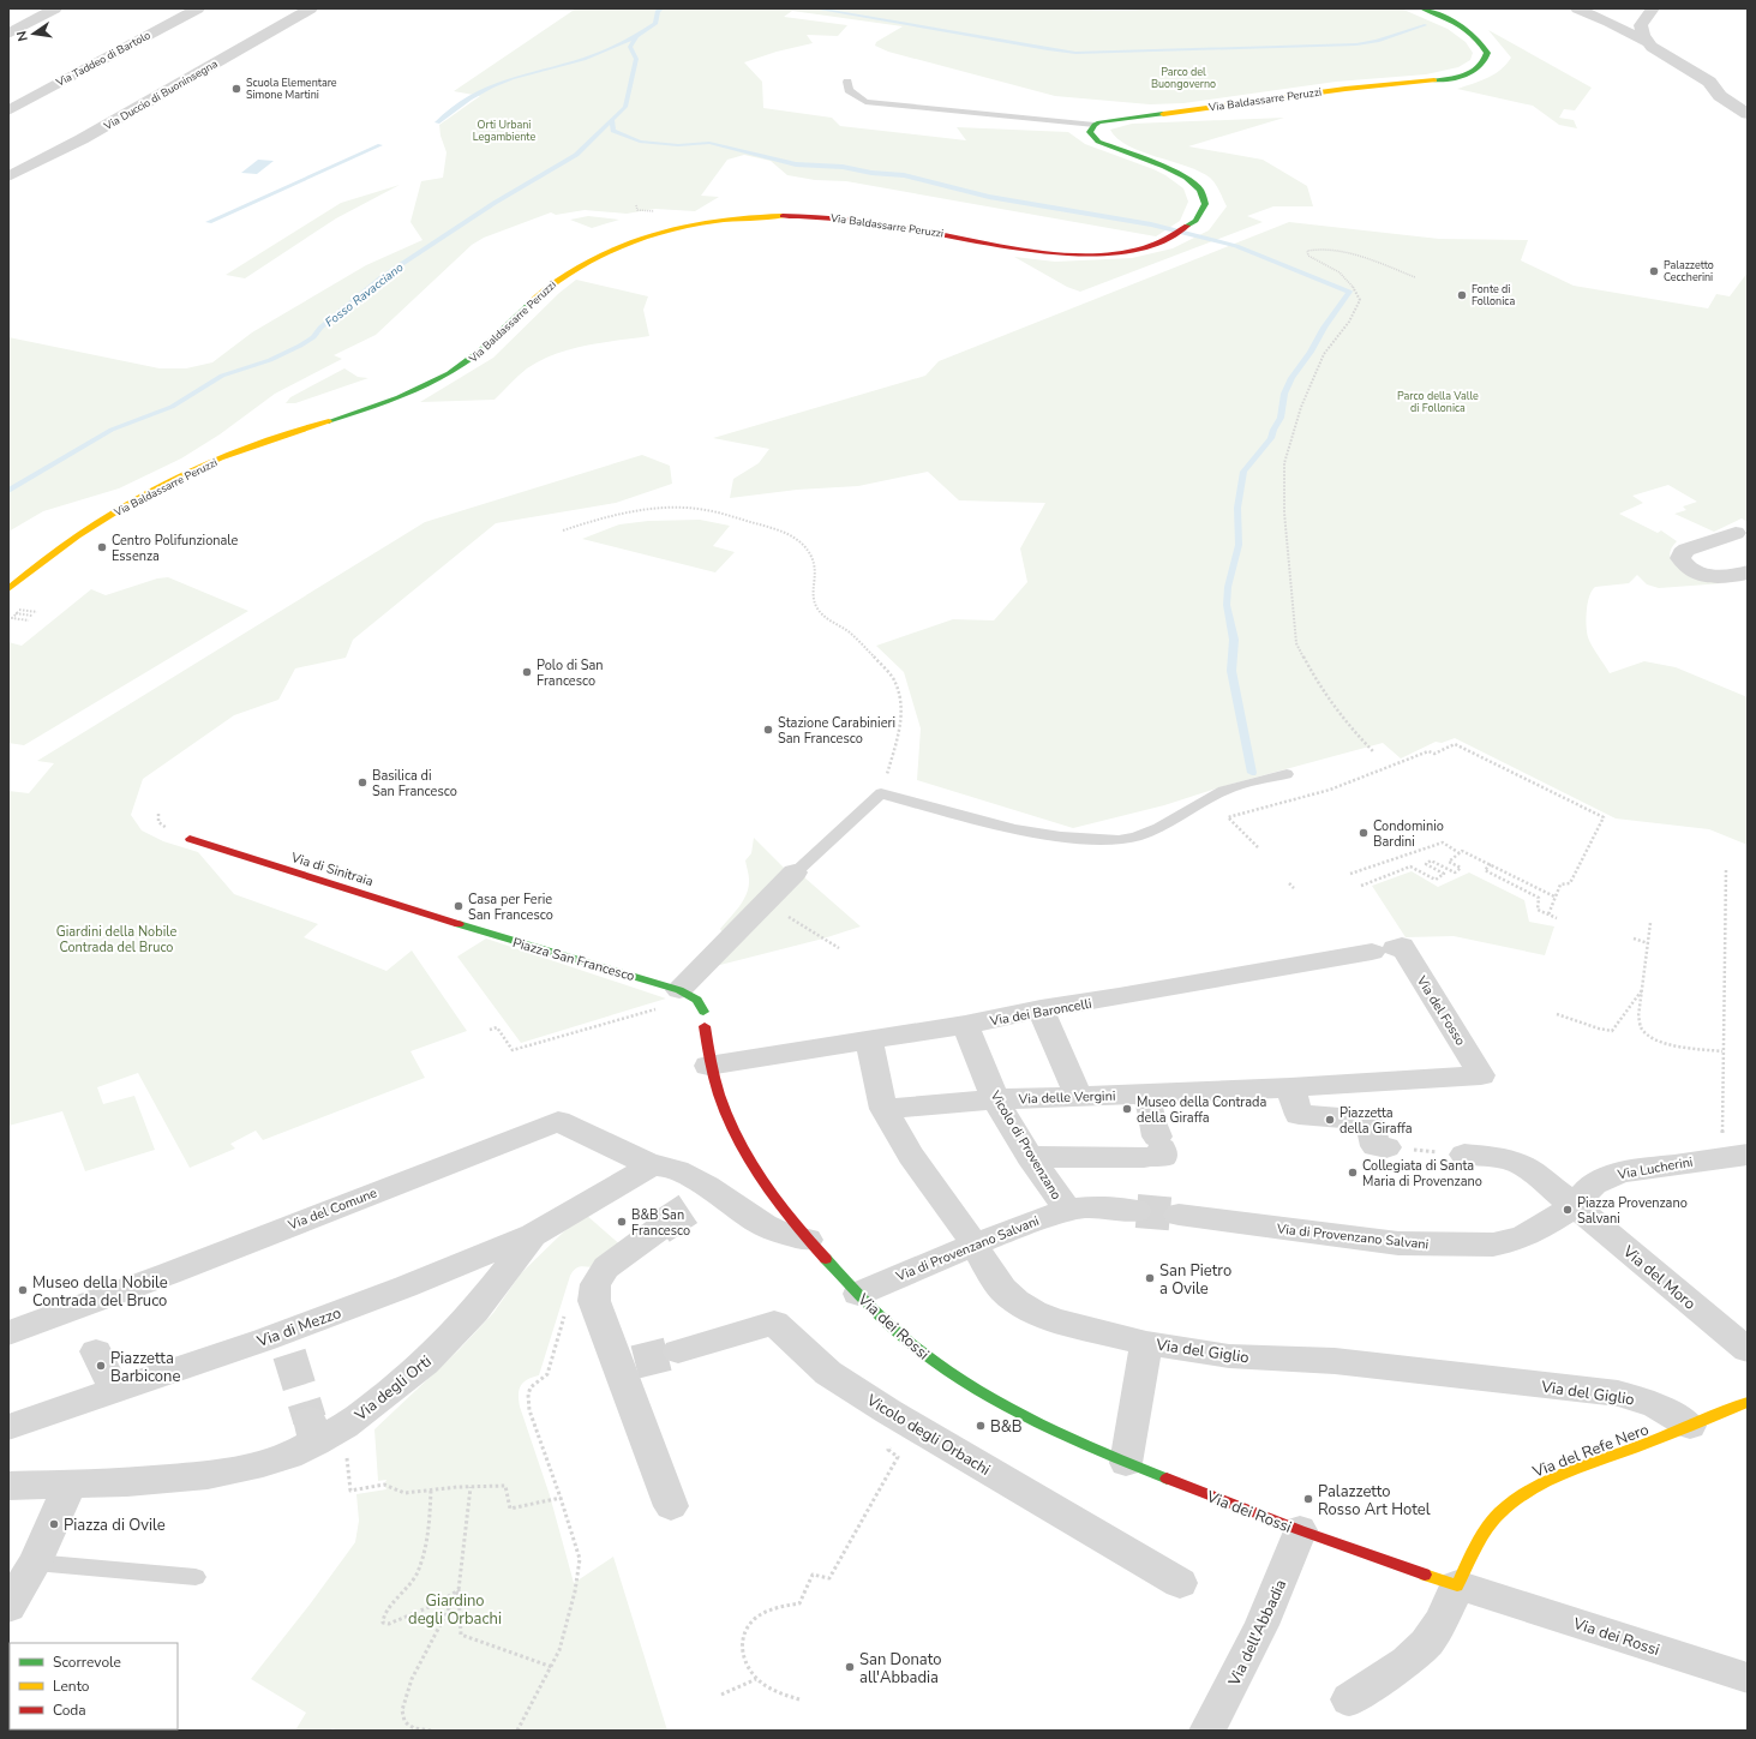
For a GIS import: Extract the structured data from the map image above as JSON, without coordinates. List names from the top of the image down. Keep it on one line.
{"streets":{"street":["Via Taddeo di Bartolo","Via Duccio di Buoninsegna","Via Baldassarre Peruzzi","Via di Sinitraia","Piazza San Francesco","Via del Fosso","Via dei Baroncelli","Via delle Vergini","Vicolo di Provenzano","Via Lucherini","Via del Comune","Via di Provenzano Salvani","Via del Moro","Via di Mezzo","Via dei Rossi","Via del Giglio","Via degli Orti","Vicolo degli Orbachi","Via del Refe Nero","Via dell'Abbadia"]},"crossings":[["Via di Sinitraia","Piazza San Francesco"],["Via del Fosso","Via dei Baroncelli"],["Via del Fosso","Via delle Vergini"],["Via dei Baroncelli","Vicolo di Provenzano"],["Via dei Baroncelli","Via dei Rossi"],["Via dei Baroncelli","Via del Giglio"],["Via delle Vergini","Vicolo di Provenzano"],["Via delle Vergini","Via del Giglio"],["Vicolo di Provenzano","Via di Provenzano Salvani"],["Via Lucherini","Via di Provenzano Salvani"],["Via Lucherini","Via del Moro"],["Via del Comune","Via degli Orti"],["Via di Provenzano Salvani","Via del Moro"],["Via di Provenzano Salvani","Via dei Rossi"],["Via di Provenzano Salvani","Via del Giglio"],["Via di Mezzo","Via degli Orti"],["Via dei Rossi","Via del Refe Nero"],["Via dei Rossi","Via dell'Abbadia"],["Via del Giglio","Via del Refe Nero"]],"water":["Fosso Ravacciano"],"parks":["Parco del Buongoverno","Orti Urbani Legambiente","Parco della Valle di Follonica","Giardini della Nobile Contrada del Bruco","Giardino degli Orbachi"],"places":["Scuola Elementare Simone Martini","Palazzetto Ceccherini","Fonte di Follonica","Centro Polifunzionale Essenza","Polo di San Francesco","Stazione Carabinieri San Francesco","Basilica di San Francesco","Condominio Bardini","Casa per Ferie San Francesco","Museo della Contrada della Giraffa","Piazzetta della Giraffa","Collegiata di Santa Maria di Provenzano","Piazza Provenzano Salvani","B&B San Francesco","San Pietro a Ovile","Museo della Nobile Contrada del Bruco","Piazzetta Barbicone","B&B","Palazzetto Rosso Art Hotel","Piazza di Ovile","San Donato all'Abbadia"],"legend":["Scorrevole","Lento","Coda"],"north":"left"}
